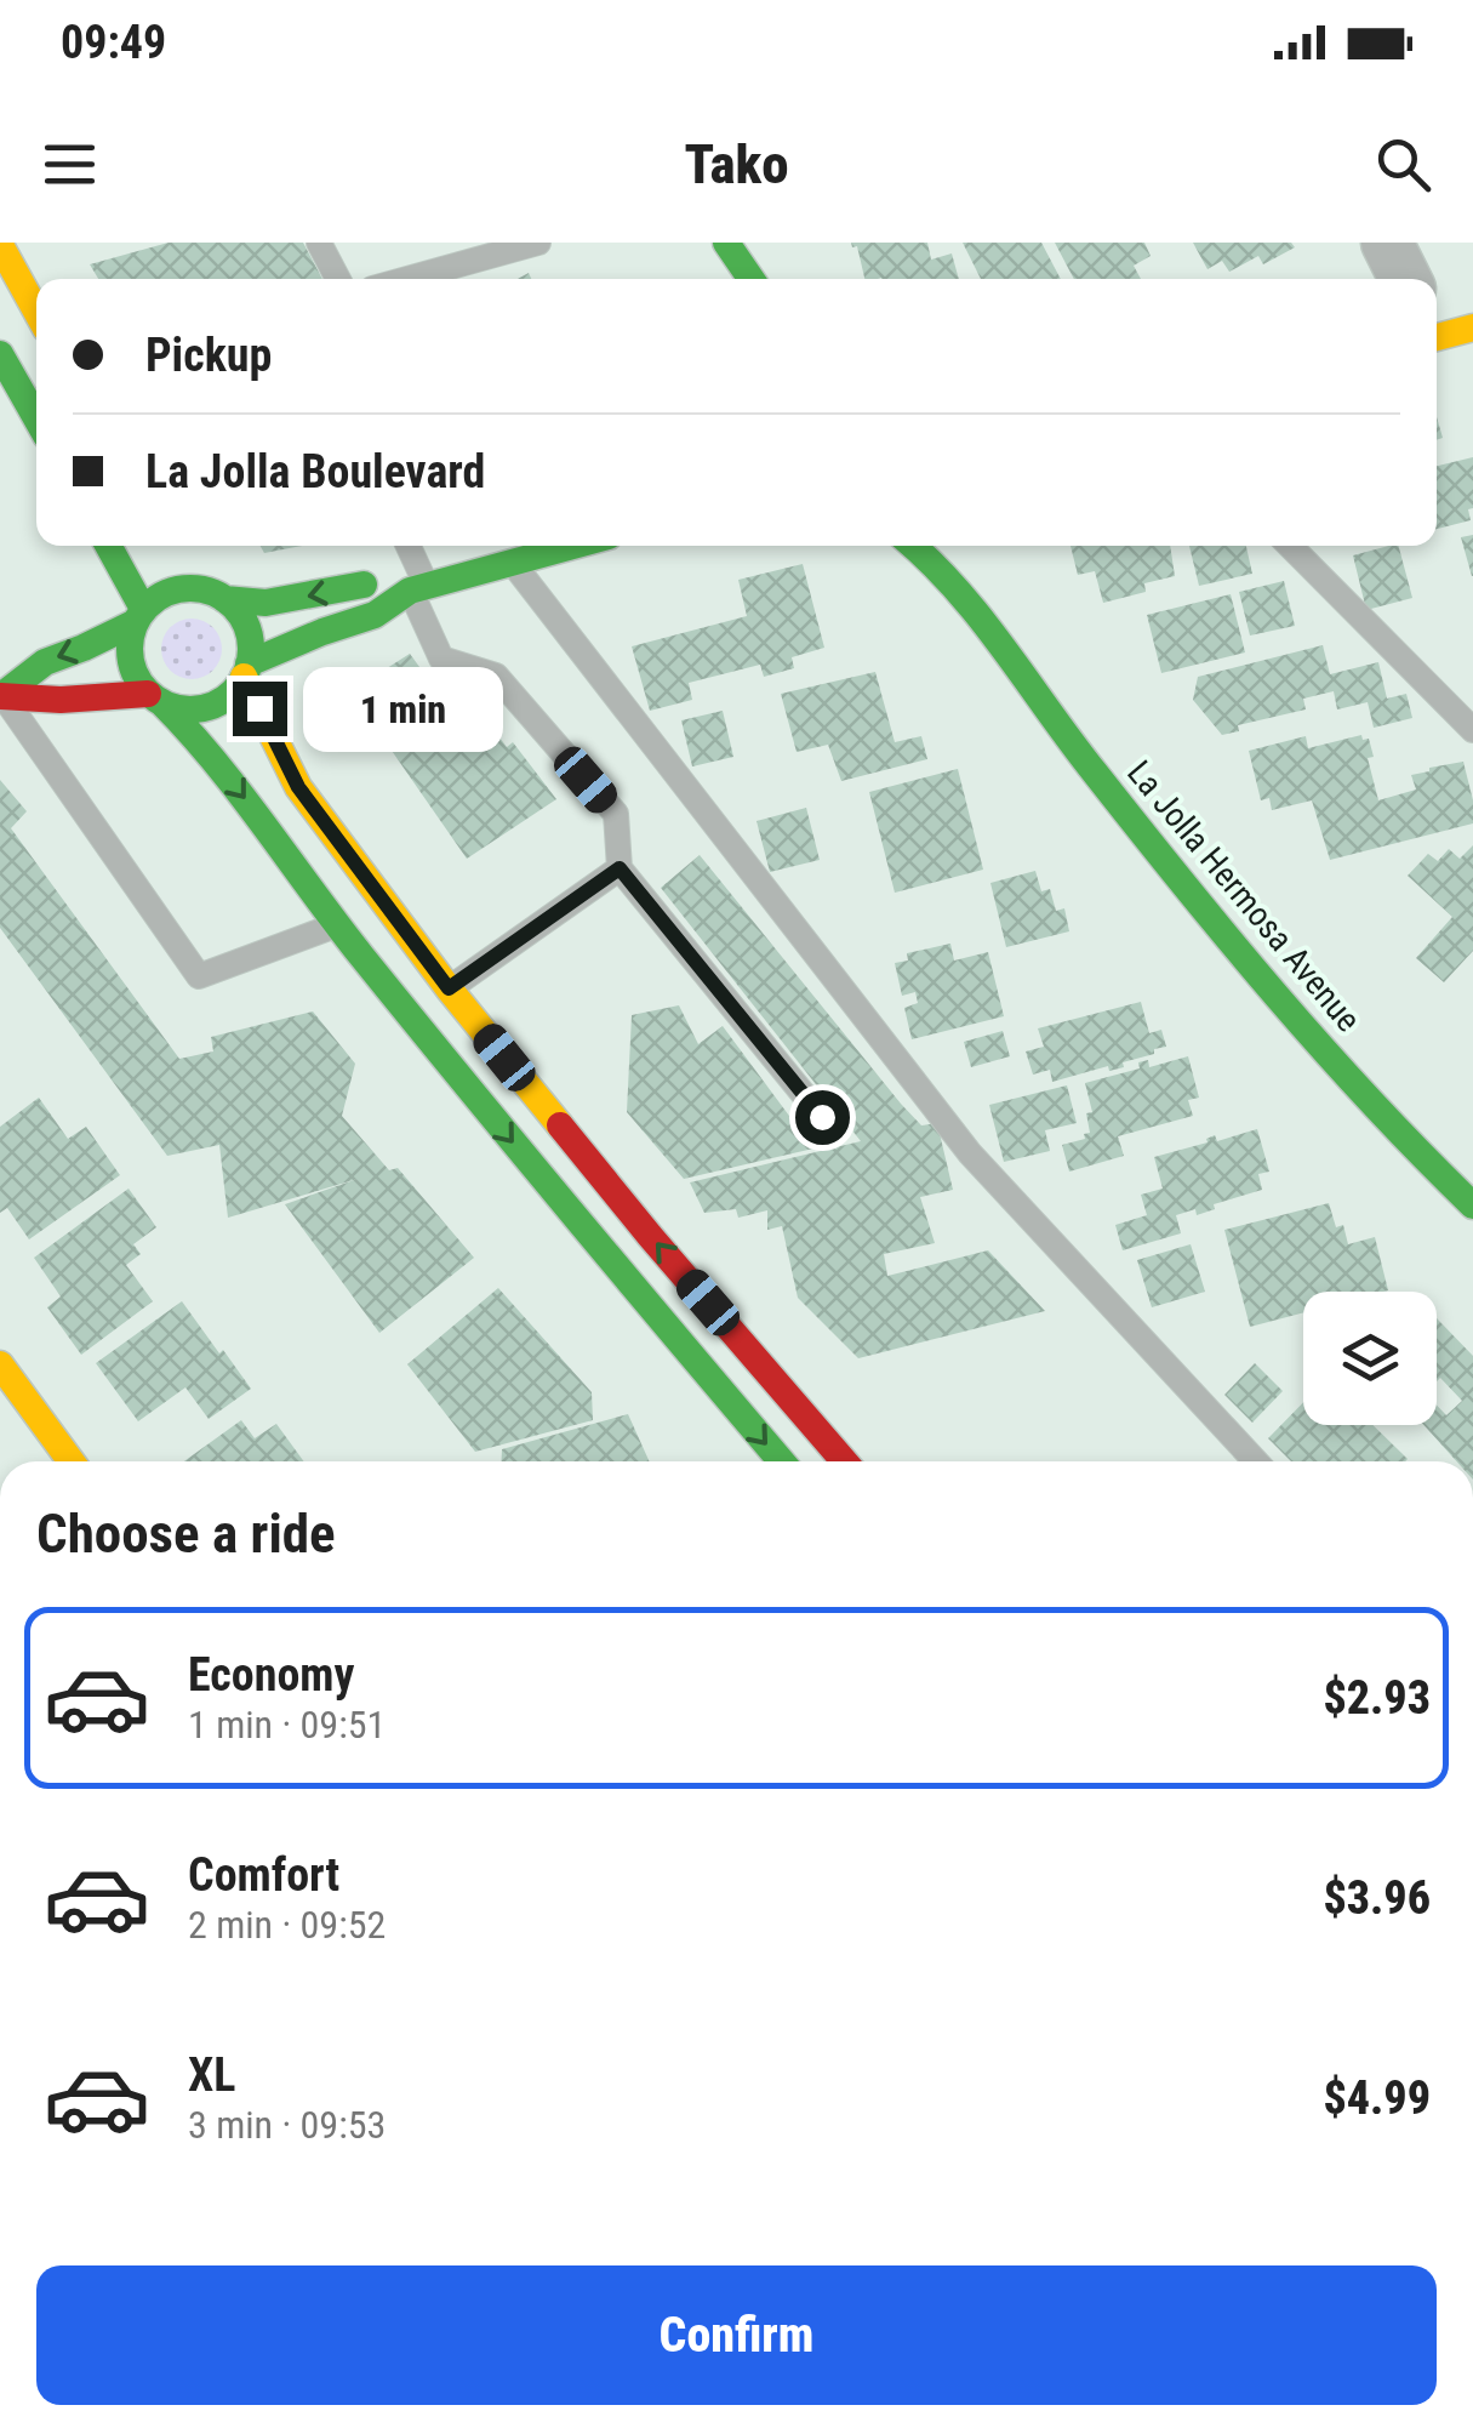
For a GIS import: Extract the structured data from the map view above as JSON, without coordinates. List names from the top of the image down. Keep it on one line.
{"streets":{"main road":["La Jolla Hermosa Avenue"]},"page":{"status":"09:49","header":"Tako","banner":["Pickup","La Jolla Boulevard"],"bubble":"1 min","heading":"Choose a ride","list":[{"name":"Economy","note":"1 min · 09:51","value":"$2.93"},{"name":"Comfort","note":"2 min · 09:52","value":"$3.96"},{"name":"XL","note":"3 min · 09:53","value":"$4.99"}],"buttons":"Confirm"}}
